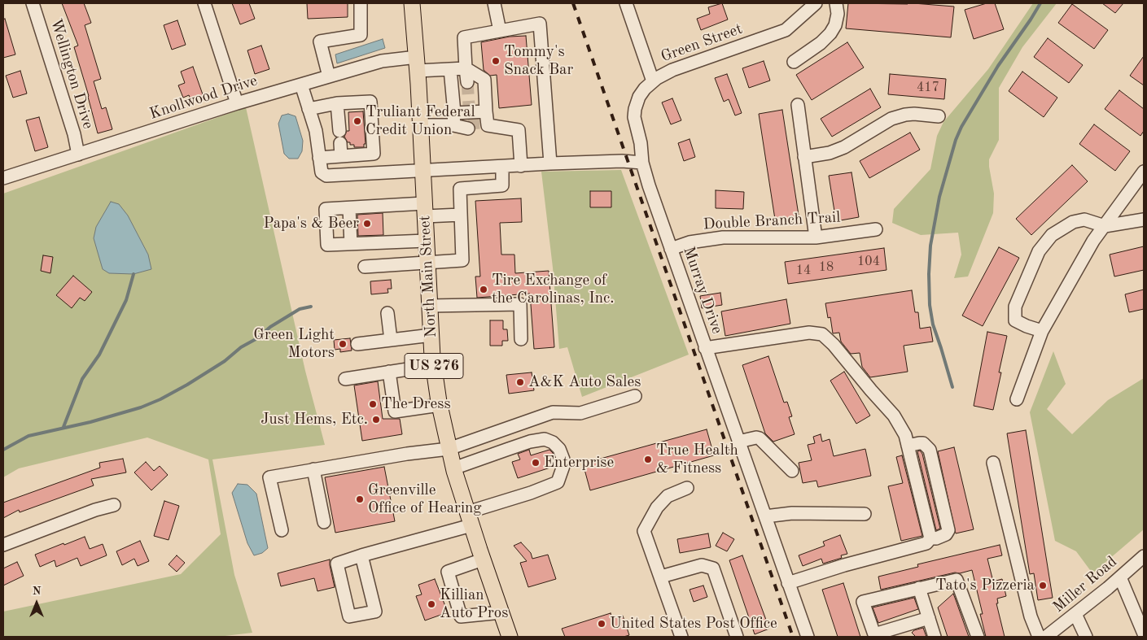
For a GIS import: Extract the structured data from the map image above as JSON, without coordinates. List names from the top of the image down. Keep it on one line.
{"streets":{"main road":["North Main Street","US 276"],"street":["Green Street","Wellington Drive","Knollwood Drive","Double Branch Trail","Murray Drive","Miller Road"]},"crossings":[["Green Street","Murray Drive"],["Wellington Drive","Knollwood Drive"],["Knollwood Drive","North Main Street"],["Double Branch Trail","Murray Drive"]],"places":["Tommy's Snack Bar","Truliant Federal Credit Union","Papa's & Beer","Tire Exchange of the Carolinas, Inc.","Green Light Motors","A&K Auto Sales","The Dress","Just Hems, Etc.","True Health & Fitness","Enterprise","Greenville Office of Hearing","Tato's Pizzeria","Killian Auto Pros","United States Post Office"],"house_numbers":["417","104","18","14"],"north":"top"}
